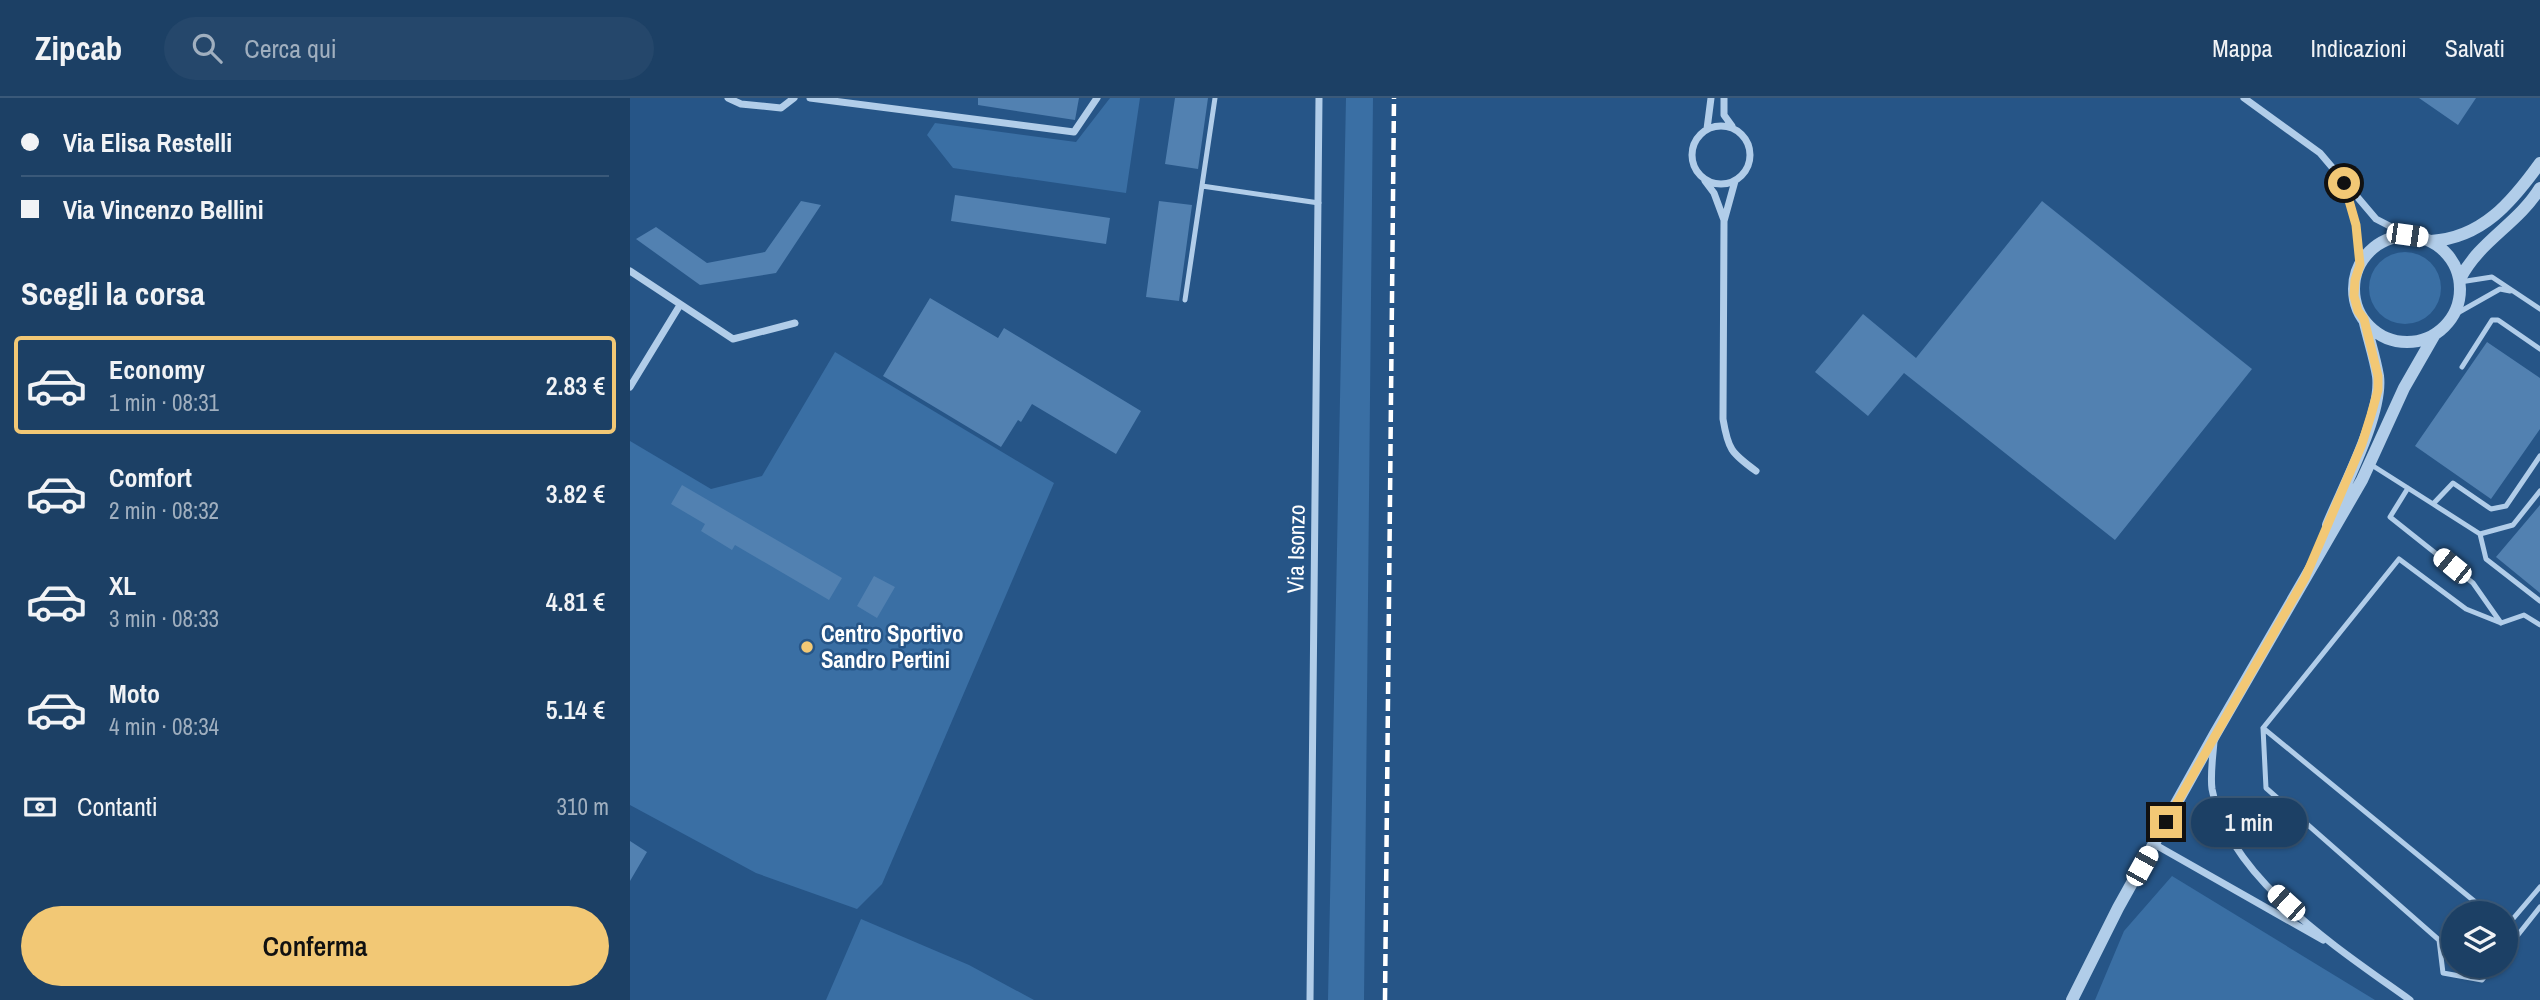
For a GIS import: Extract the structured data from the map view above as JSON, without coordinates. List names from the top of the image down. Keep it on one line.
{"streets":{"street":["Via Isonzo"]},"places":["Centro Sportivo Sandro Pertini"],"page":{"header":"Zipcab","search":"Cerca qui","nav":["Mappa","Indicazioni","Salvati"],"banner":["Via Elisa Restelli","Via Vincenzo Bellini"],"heading":"Scegli la corsa","list":[{"name":"Economy","note":"1 min · 08:31","value":"2.83 €"},{"name":"Comfort","note":"2 min · 08:32","value":"3.82 €"},{"name":"XL","note":"3 min · 08:33","value":"4.81 €"},{"name":"Moto","note":"4 min · 08:34","value":"5.14 €"}],"pay":["Contanti","310 m"],"bubble":"1 min","buttons":"Conferma"}}
